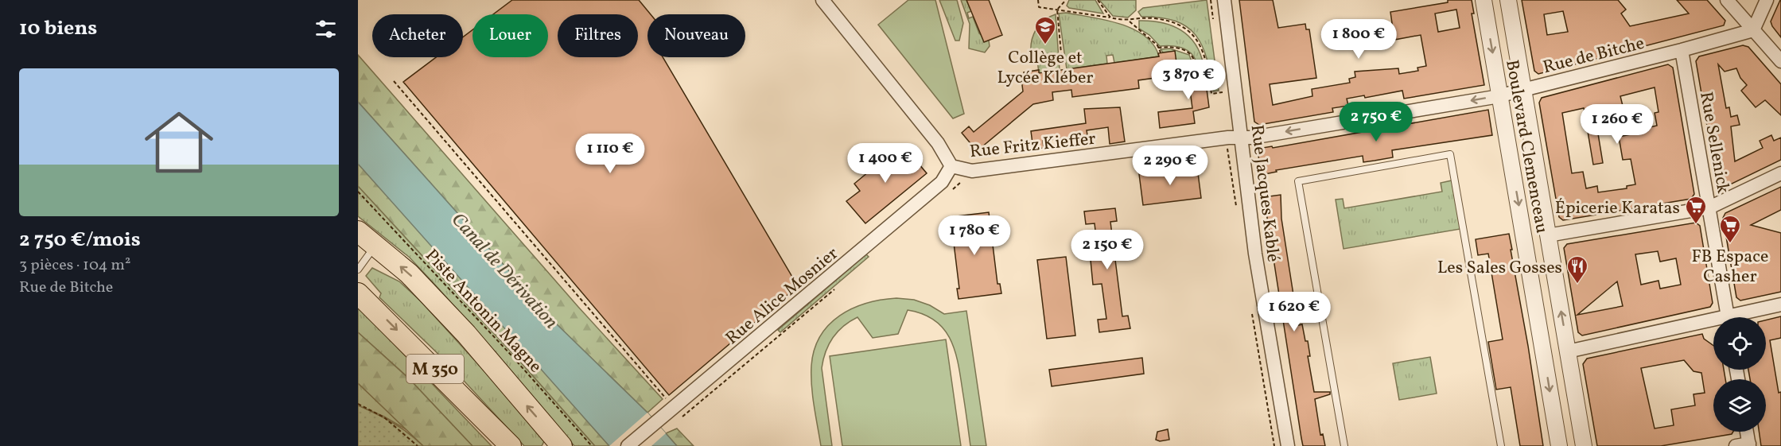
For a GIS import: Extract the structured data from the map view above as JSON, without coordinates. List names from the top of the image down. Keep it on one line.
{"streets":{"main road":["M 350"],"street":["Rue de Bitche","Rue Sellenick","Rue Fritz Kieffer","Boulevard Clemenceau","Rue Jacques Kablé","Rue Alice Mosnier"],"path":["Piste Antonin Magne"]},"crossings":[["Rue de Bitche","Rue Sellenick"],["Rue de Bitche","Rue Fritz Kieffer"],["Rue de Bitche","Boulevard Clemenceau"],["Rue de Bitche","Rue Jacques Kablé"],["Rue Fritz Kieffer","Rue Jacques Kablé"],["Rue Fritz Kieffer","Rue Alice Mosnier"]],"one_way":["Rue de Bitche"],"water":["Canal de Dérivation"],"places":{"school or university":["Collège et Lycée Kléber"],"supermarket":["Épicerie Karatas","FB Espace Casher"],"restaurant":["Les Sales Gosses"]},"page":{"heading":"10 biens","chip":["Acheter","Louer","Filtres","Nouveau"],"price":["1 800 €","3 870 €","2 750 €","1 260 €","1 110 €","1 400 €","2 290 €","1 780 €","2 150 €","1 620 €"],"list":[{"name":"2 750 €/mois","note":"3 pièces · 104 m² · Rue de Bitche"}]}}
